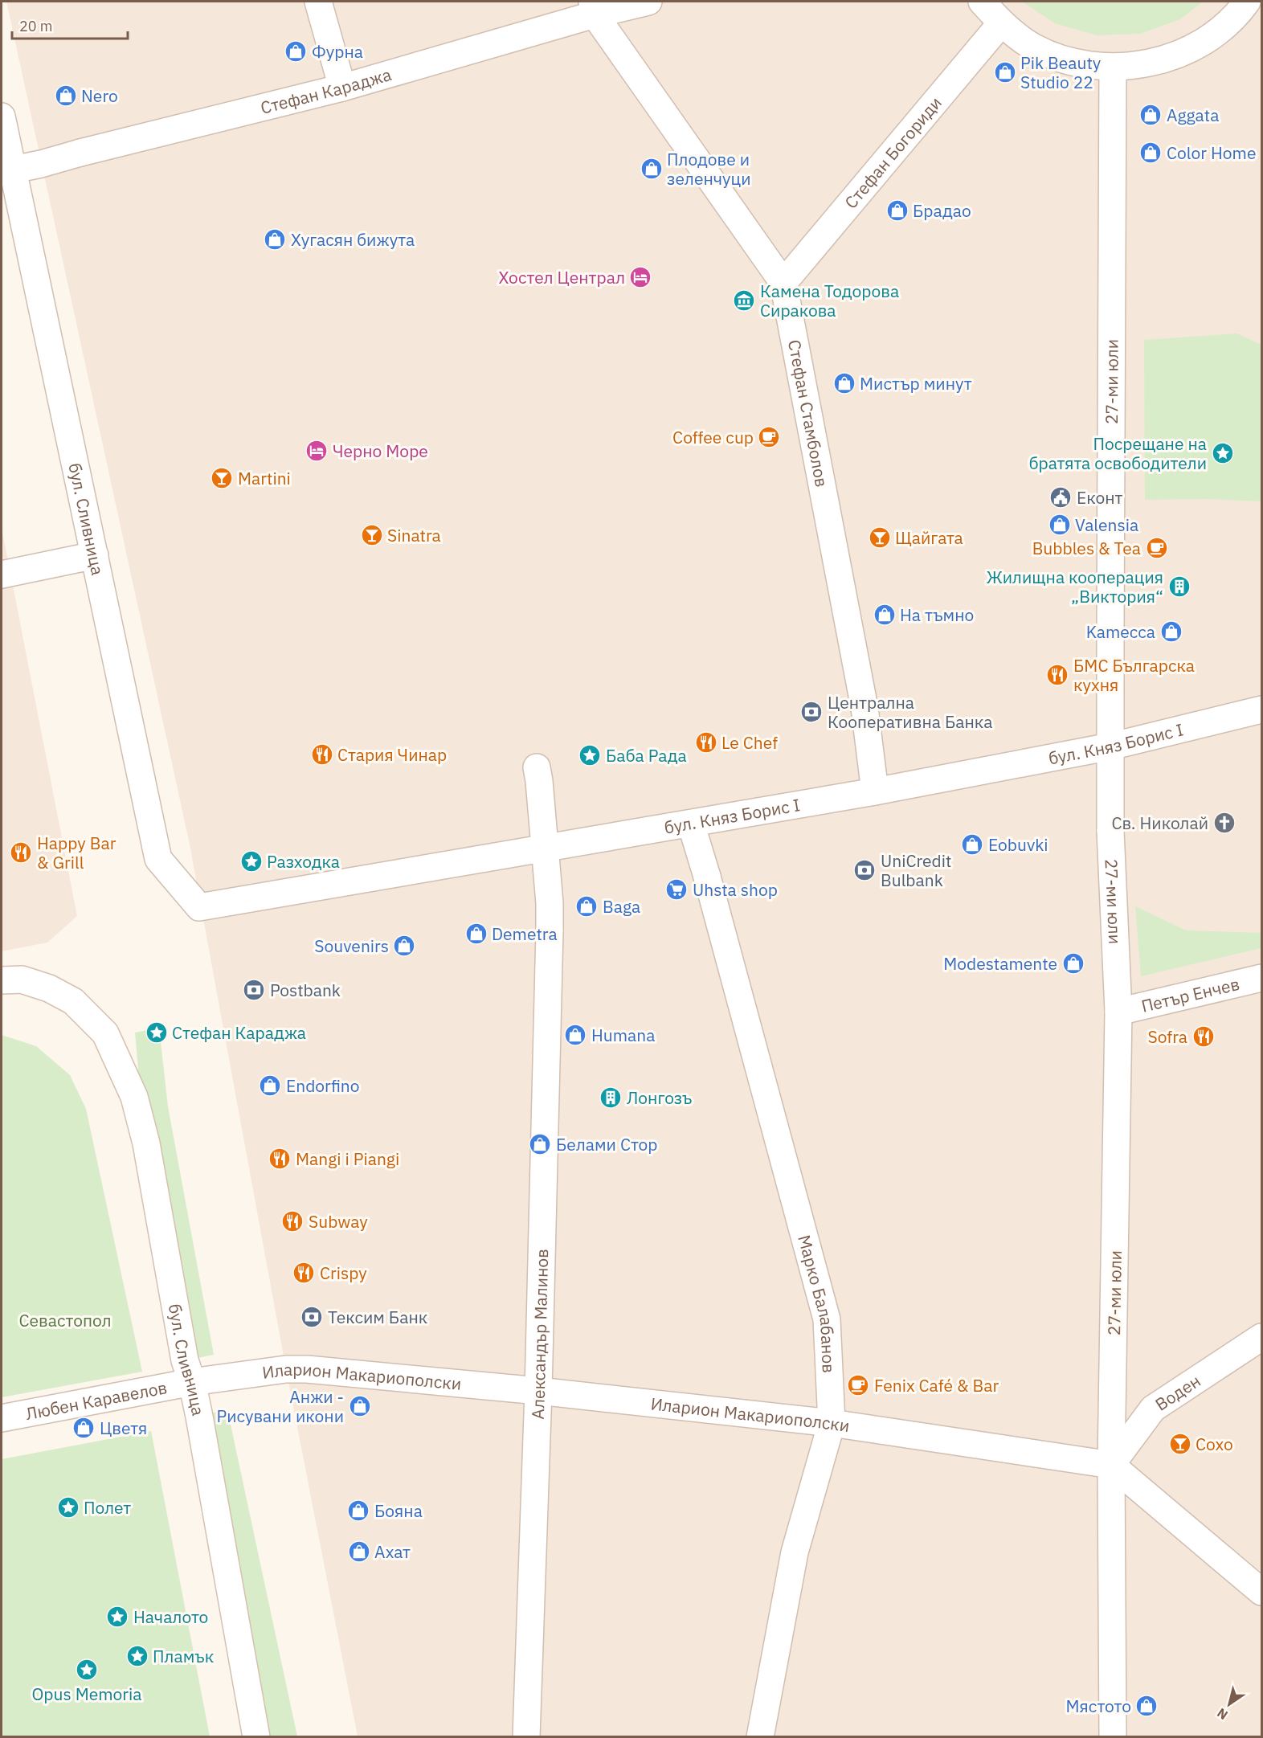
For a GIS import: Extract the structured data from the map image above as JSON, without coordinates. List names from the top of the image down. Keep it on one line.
{"streets":{"street":["Стефан Караджа","Стефан Богориди","27-ми юли","Стефан Стамболов","бул. Сливница","бул. Княз Борис I","Петър Енчев","Марко Балабанов","Александър Малинов","Иларион Макариополски","Воден","Любен Каравелов"]},"crossings":[["Стефан Караджа","Стефан Стамболов"],["Стефан Караджа","бул. Сливница"],["Стефан Богориди","Стефан Стамболов"],["27-ми юли","бул. Княз Борис I"],["27-ми юли","Петър Енчев"],["27-ми юли","Иларион Макариополски"],["27-ми юли","Воден"],["Стефан Стамболов","бул. Княз Борис I"],["бул. Сливница","бул. Княз Борис I"],["бул. Сливница","Иларион Макариополски"],["бул. Сливница","Любен Каравелов"],["бул. Княз Борис I","Марко Балабанов"],["бул. Княз Борис I","Александър Малинов"],["Марко Балабанов","Иларион Макариополски"],["Александър Малинов","Иларион Макариополски"],["Иларион Макариополски","Воден"],["Иларион Макариополски","Любен Каравелов"]],"parks":["Севастопол"],"places":{"shop":["Фурна","Pik Beauty Studio 22","Nero","Aggata","Color Home","Плодове и зеленчуци","Брадао","Хугасян бижута","Мистър минут","Valensia","На тъмно","Kamecca","Eobuvki","Baga","Demetra","Souvenirs","Modestamente","Humana","Endorfino","Белами Стор","Анжи - Рисувани икони","Цветя","Бояна","Ахат","Мястото"],"hotel":["Хостел Централ","Черно Море"],"museum":["Камена Тодорова Сиракова"],"cafe":["Coffee cup","Bubbles & Tea","Fenix Café & Bar"],"place":["Посрещане на братята освободители","Баба Рада","Разходка","Стефан Караджа","Полет","Началото","Пламък","Opus Memoria"],"bar":["Martini","Sinatra","Щайгата","Сохо"],"public building":["Еконт"],"building":["Жилищна кооперация „Виктория“","Лонгозъ"],"restaurant":["БМС Българска кухня","Le Chef","Стария Чинар","Happy Bar & Grill","Sofra","Mangi i Piangi","Subway","Crispy"],"bank":["Централна Кооперативна Банка","UniCredit Bulbank","Postbank","Тексим Банк"],"church":["Св. Николай"],"supermarket":["Uhsta shop"]},"scale_bar":"20 m","north":"bottom left"}
